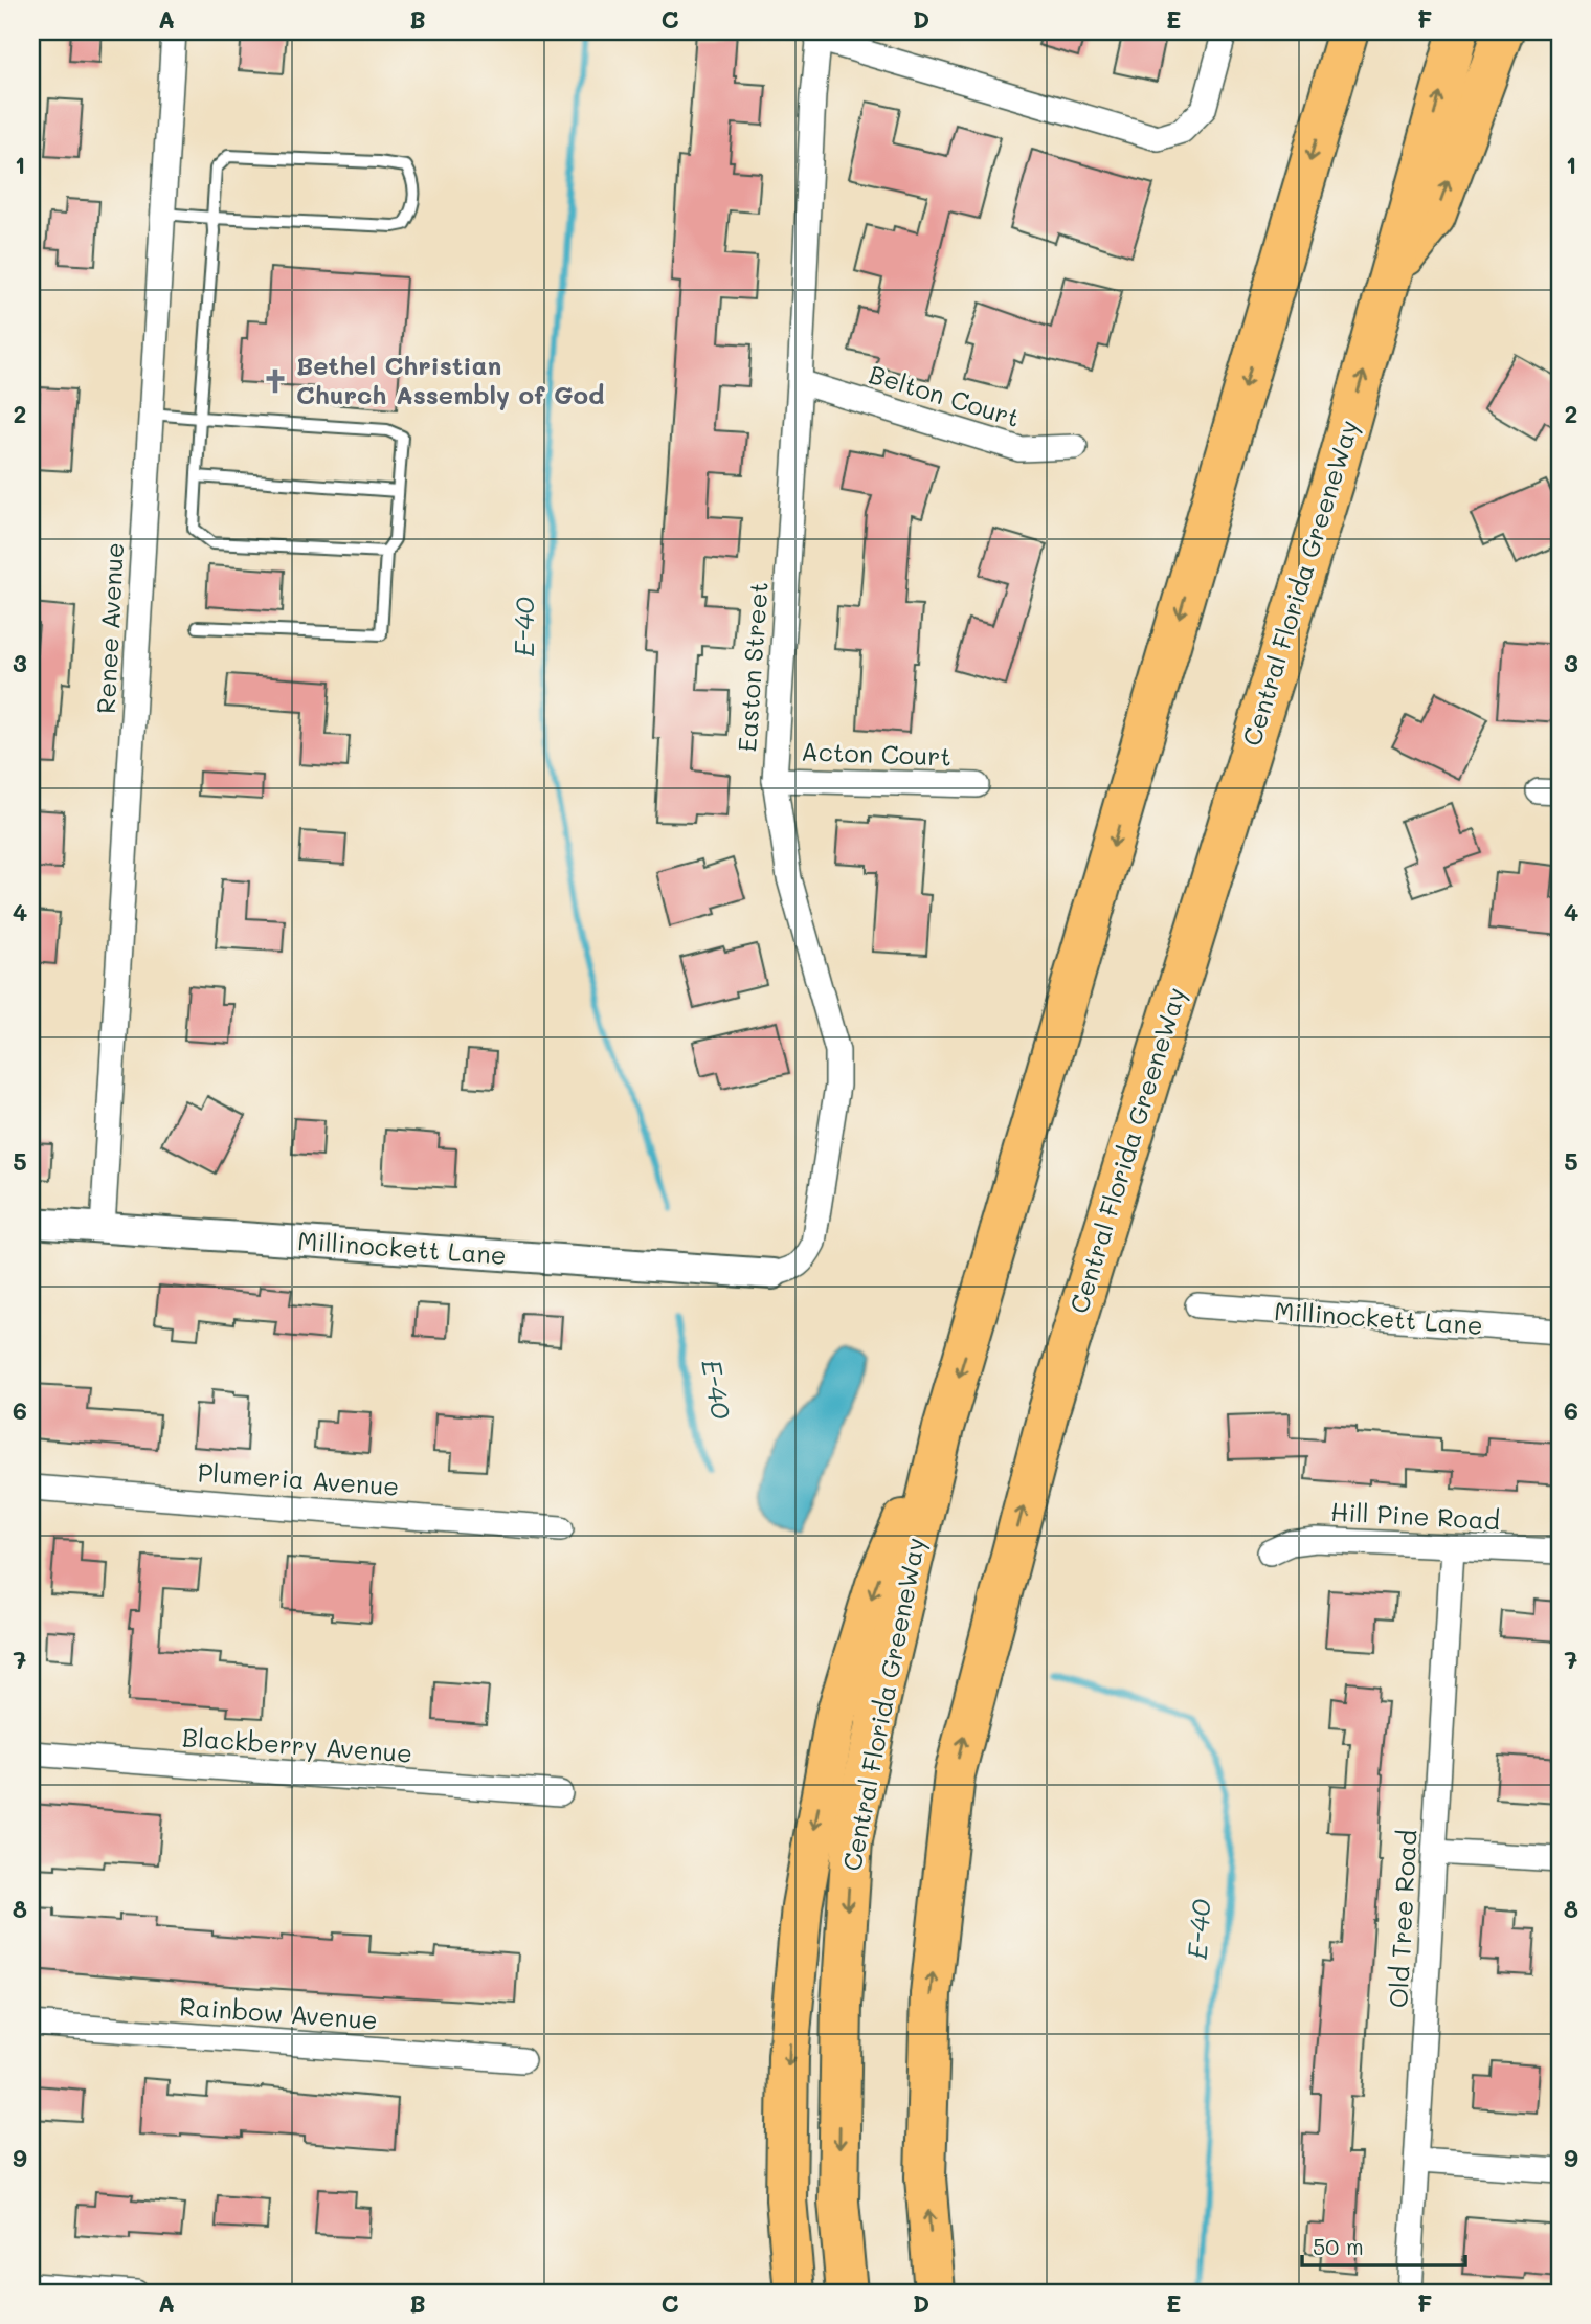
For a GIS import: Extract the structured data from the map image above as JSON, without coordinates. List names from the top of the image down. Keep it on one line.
{"streets":{"highway":["Central Florida GreeneWay"],"street":["Belton Court","Renee Avenue","Easton Street","Acton Court","Millinockett Lane","Plumeria Avenue","Hill Pine Road","Blackberry Avenue","Old Tree Road","Rainbow Avenue"]},"crossings":[["Belton Court","Easton Street"],["Renee Avenue","Millinockett Lane"],["Easton Street","Acton Court"],["Easton Street","Millinockett Lane"],["Hill Pine Road","Old Tree Road"]],"water":["E-40"],"places":{"church":["Bethel Christian Church Assembly of God"]},"scale_bar":"50 m","grid":{"columns":["A","B","C","D","E","F"],"rows":["1","2","3","4","5","6","7","8","9"]}}
